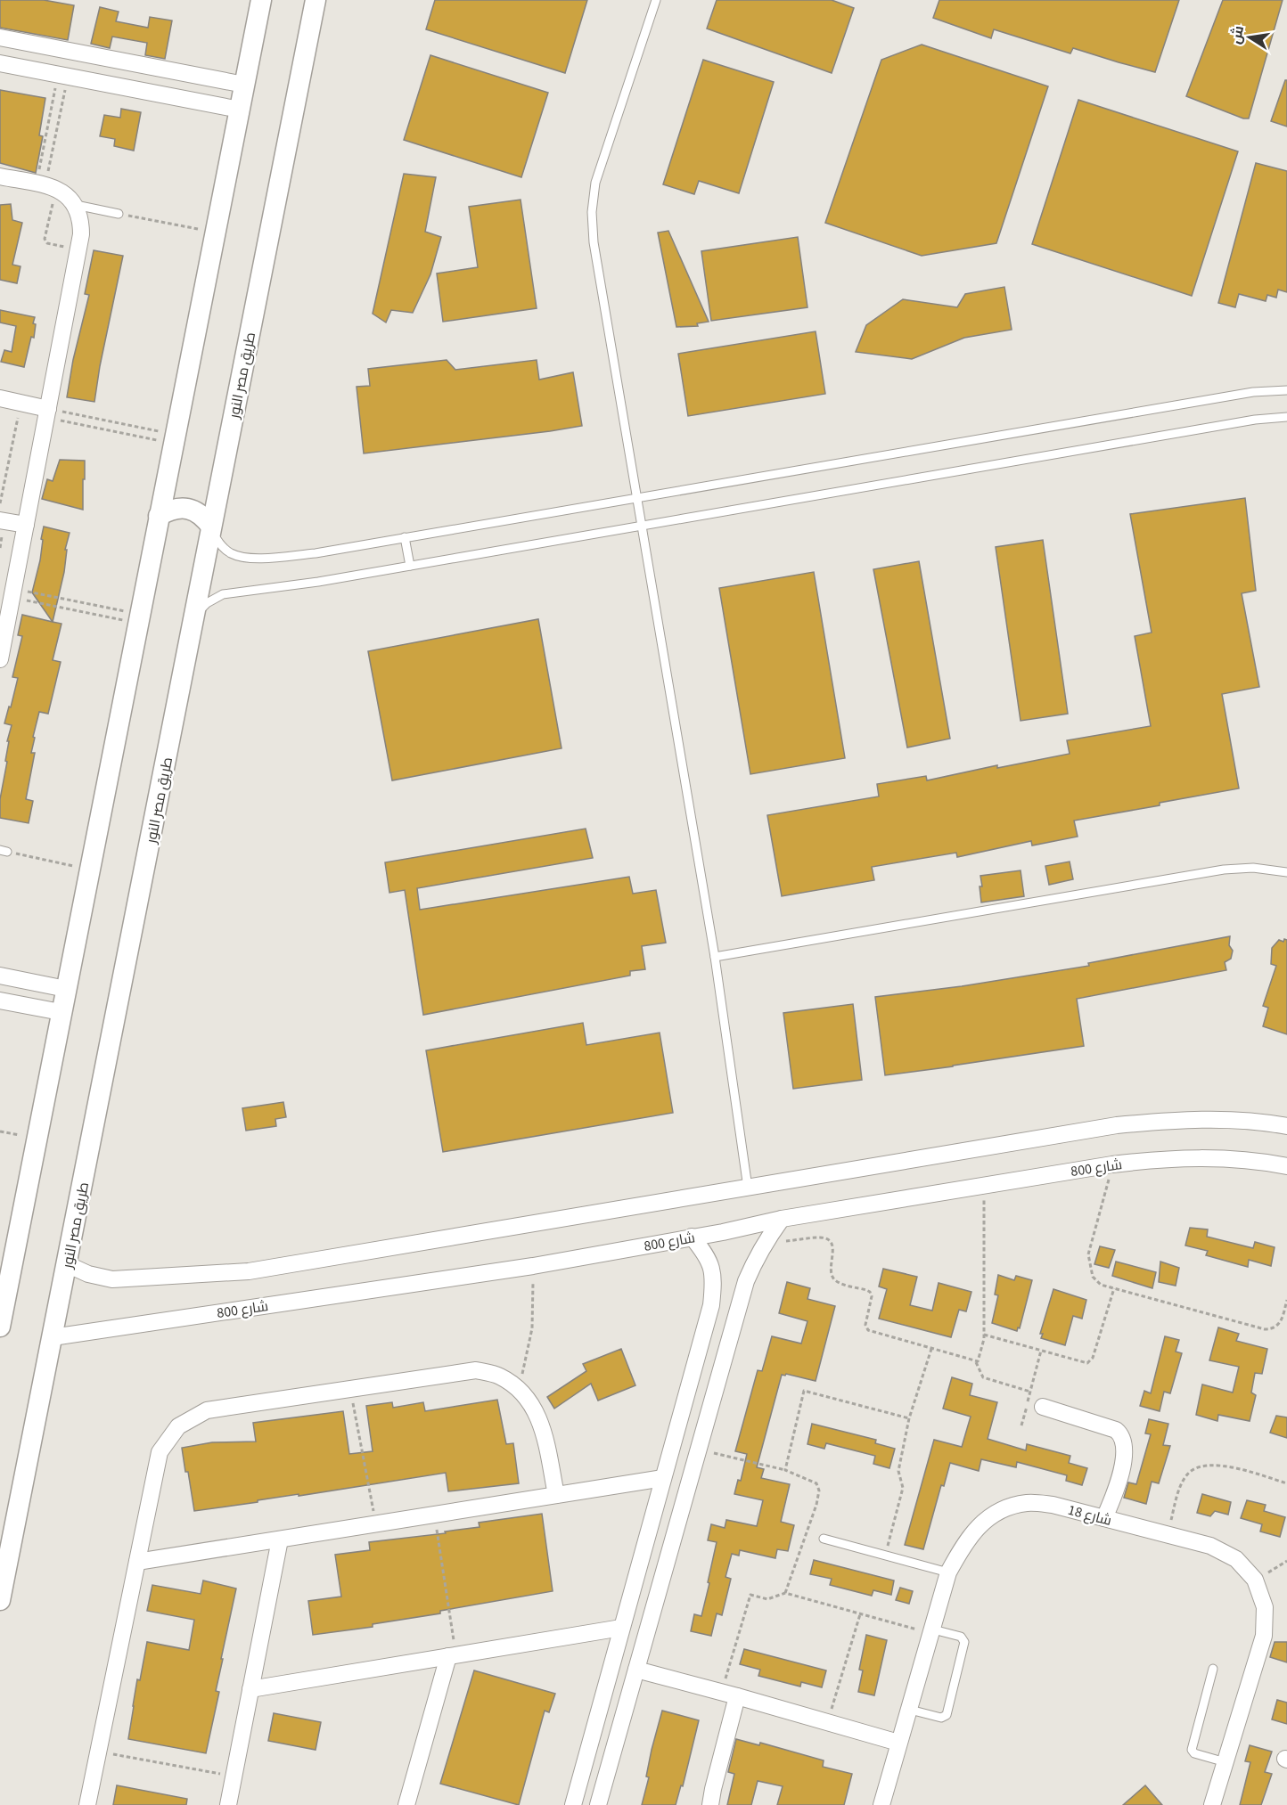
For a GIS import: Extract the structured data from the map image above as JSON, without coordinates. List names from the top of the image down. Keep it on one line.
{"streets":{"street":["طريق مصر النور","شارع 800","شارع 18"]},"crossings":[["طريق مصر النور","شارع 800"]],"north":"left"}
